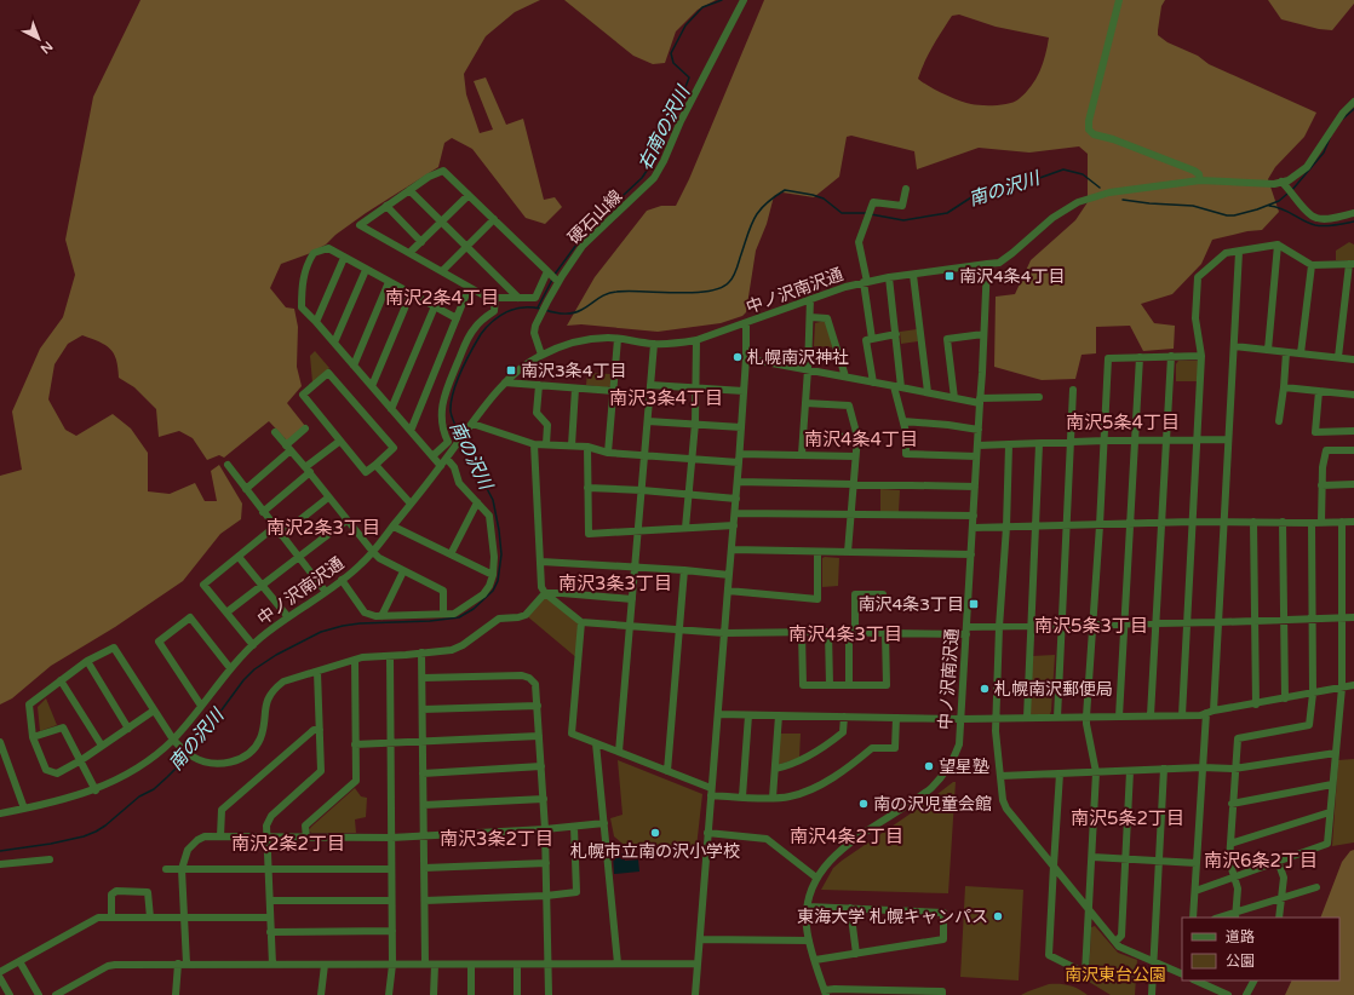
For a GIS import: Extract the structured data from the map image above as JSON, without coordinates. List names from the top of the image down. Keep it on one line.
{"streets":{"street":["硬石山線","中ノ沢南沢通"]},"crossings":[["硬石山線","中ノ沢南沢通"]],"districts":["南沢2条4丁目","南沢3条4丁目","南沢5条4丁目","南沢4条4丁目","南沢2条3丁目","南沢3条3丁目","南沢5条3丁目","南沢4条3丁目","南沢5条2丁目","南沢4条2丁目","南沢3条2丁目","南沢2条2丁目","南沢6条2丁目"],"water":["右南の沢川","南の沢川"],"parks":["南沢東台公園"],"places":{"transit":["南沢4条4丁目","南沢3条4丁目","南沢4条3丁目"],"other":["札幌南沢神社","札幌南沢郵便局","望星塾","南の沢児童会館","札幌市立南の沢小学校","東海大学 札幌キャンパス"]},"legend":["道路","公園"],"north":"bottom right"}
